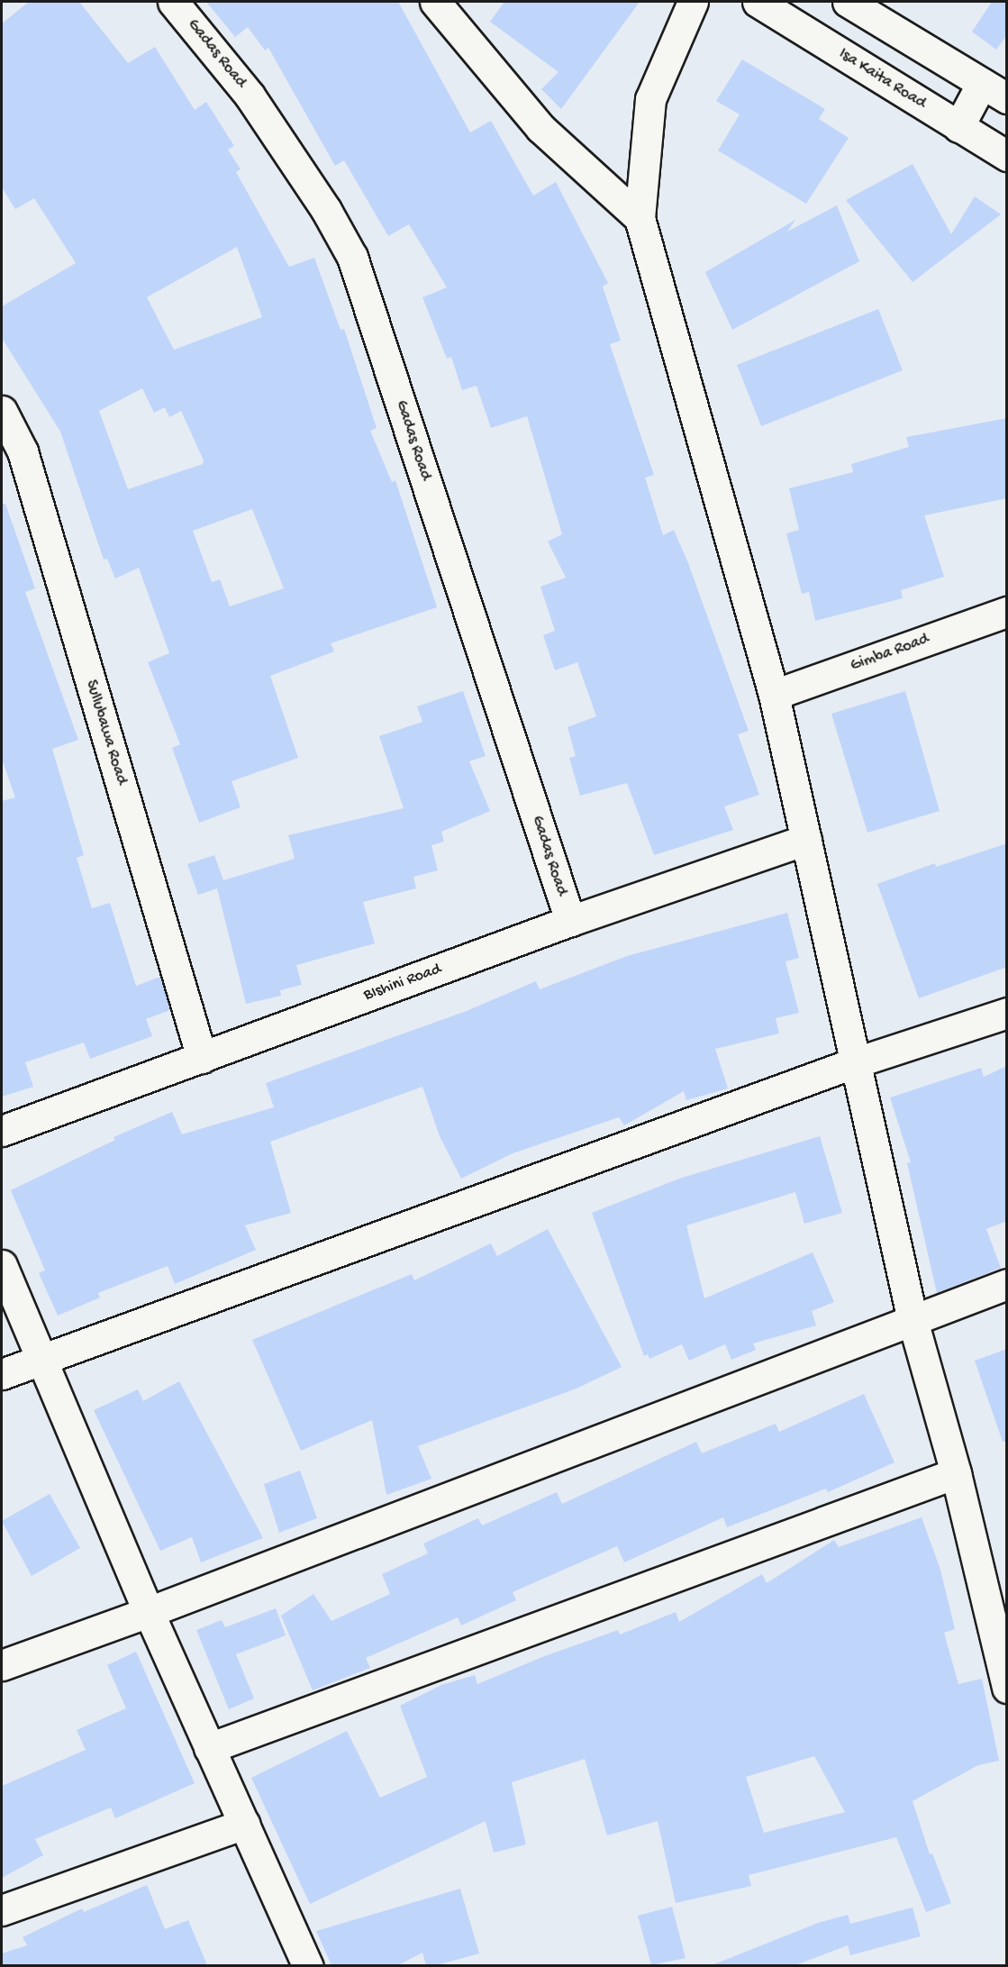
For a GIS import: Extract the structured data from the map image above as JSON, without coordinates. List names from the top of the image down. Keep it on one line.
{"streets":{"street":["Gadas Road","Isa Kaita Road","Gimba Road","Sullubawa Road","BIshini Road"]},"crossings":[["Gadas Road","BIshini Road"],["Sullubawa Road","BIshini Road"]]}
